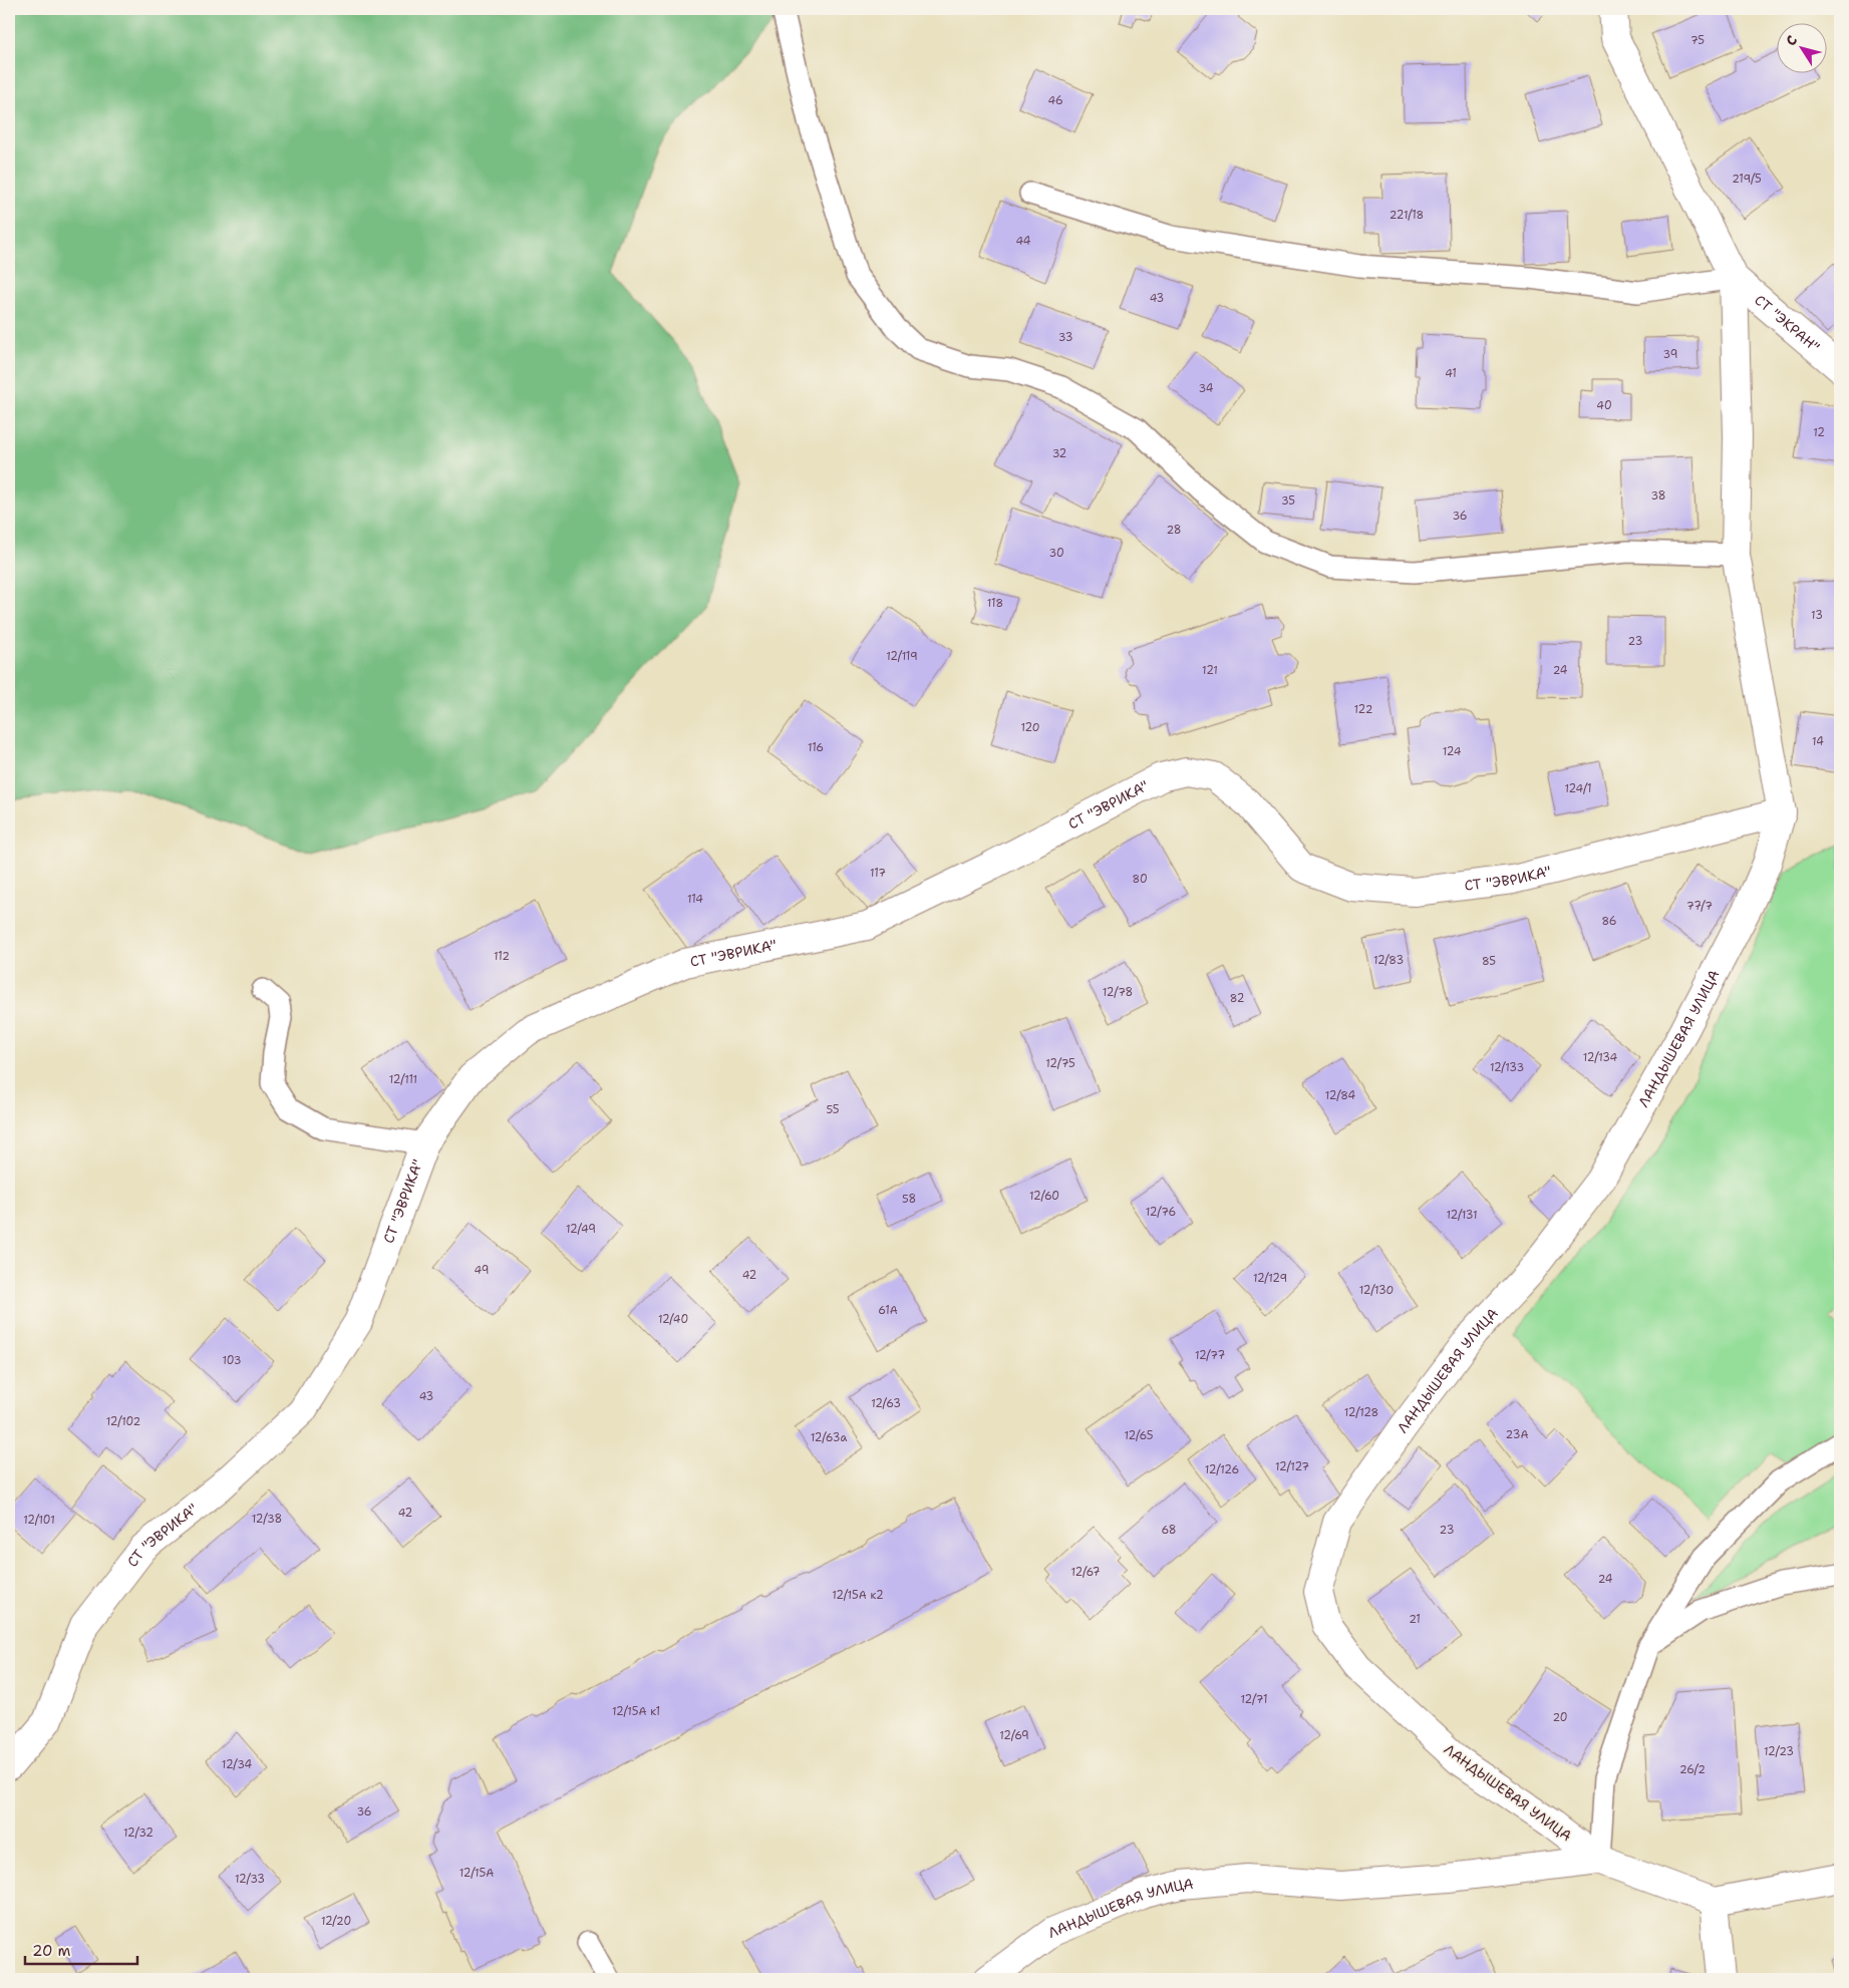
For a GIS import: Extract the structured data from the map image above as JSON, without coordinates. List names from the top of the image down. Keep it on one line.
{"streets":{"street":["СТ \"ЭКРАН\"","СТ \"ЭВРИКА\"","ЛАНДЫШЕВАЯ УЛИЦА"]},"crossings":[["СТ \"ЭВРИКА\"","ЛАНДЫШЕВАЯ УЛИЦА"]],"house_numbers":["75","46","219/5","221/18","44","43","33","39","41","34","40","12","32","38","35","36","28","30","118","13","23","12/119","121","24","122","120","14","116","124","124/1","117","80","114","77/7","86","112","12/83","85","12/78","82","12/134","12/75","12/133","12/111","12/84","55","12/60","58","12/76","12/131","12/49","49","42","12/129","12/130","61А","12/40","12/77","103","43","12/63","12/128","12/102","23А","12/65","12/63а","12/127","12/126","42","12/38","12/101","68","23","12/67","24","12/15А к2","21","12/71","12/15А к1","20","12/69","12/23","12/34","26/2","36","12/32","12/15А","12/33","12/20"],"scale_bar":"20 m","north":"top left"}
